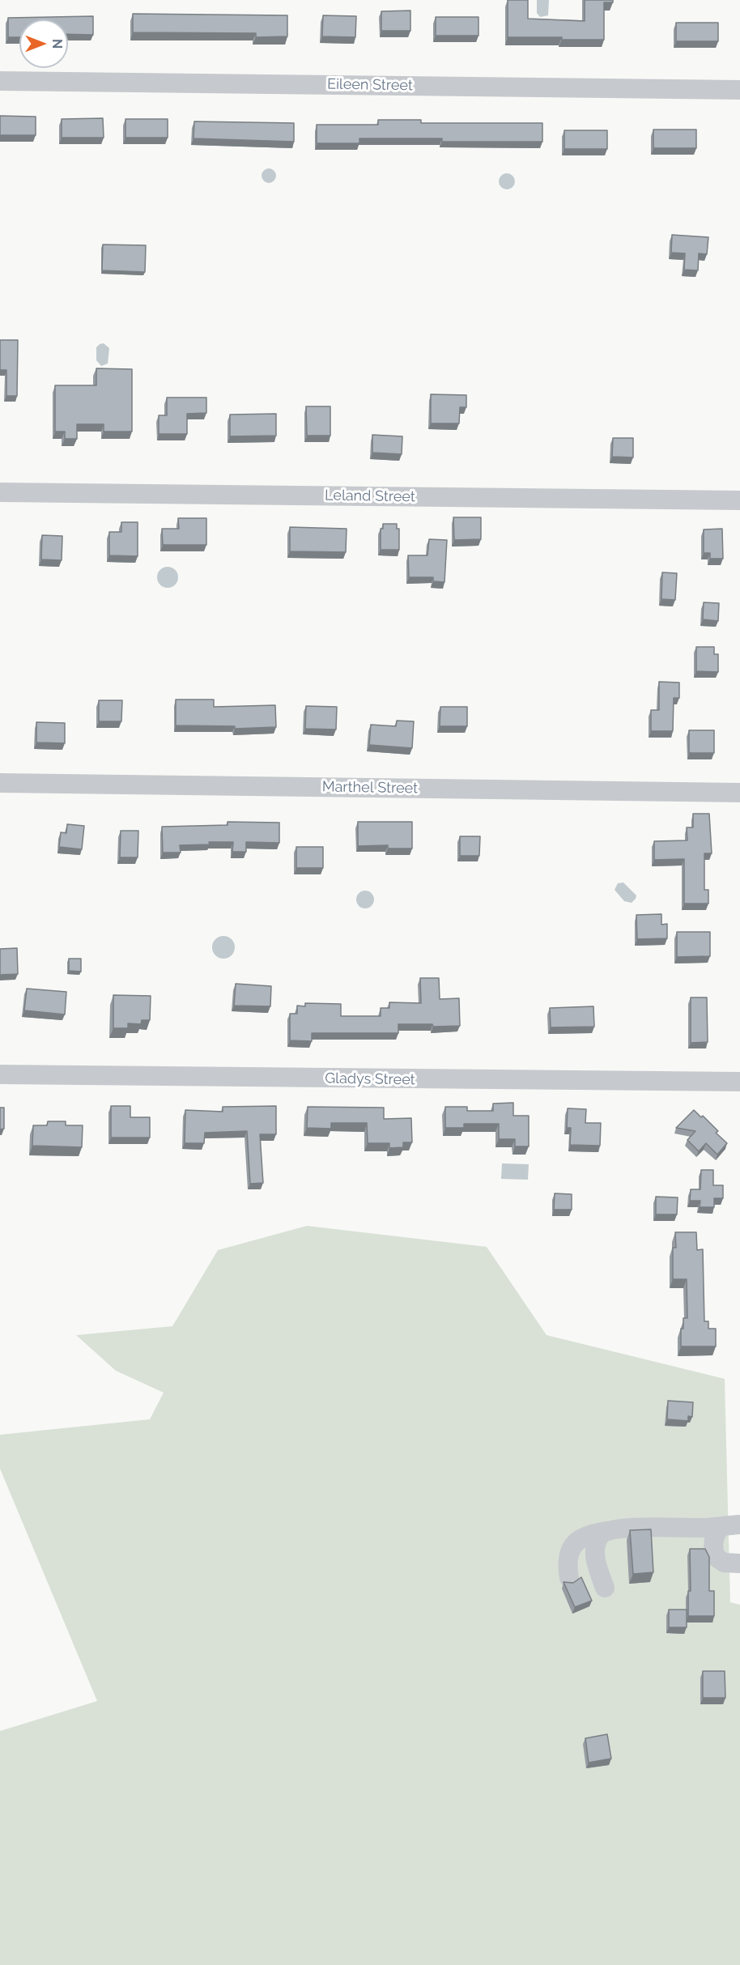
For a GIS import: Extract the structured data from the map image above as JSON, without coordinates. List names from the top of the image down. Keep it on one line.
{"streets":{"street":["Eileen Street","Leland Street","Marthel Street","Gladys Street"]},"north":"right"}
